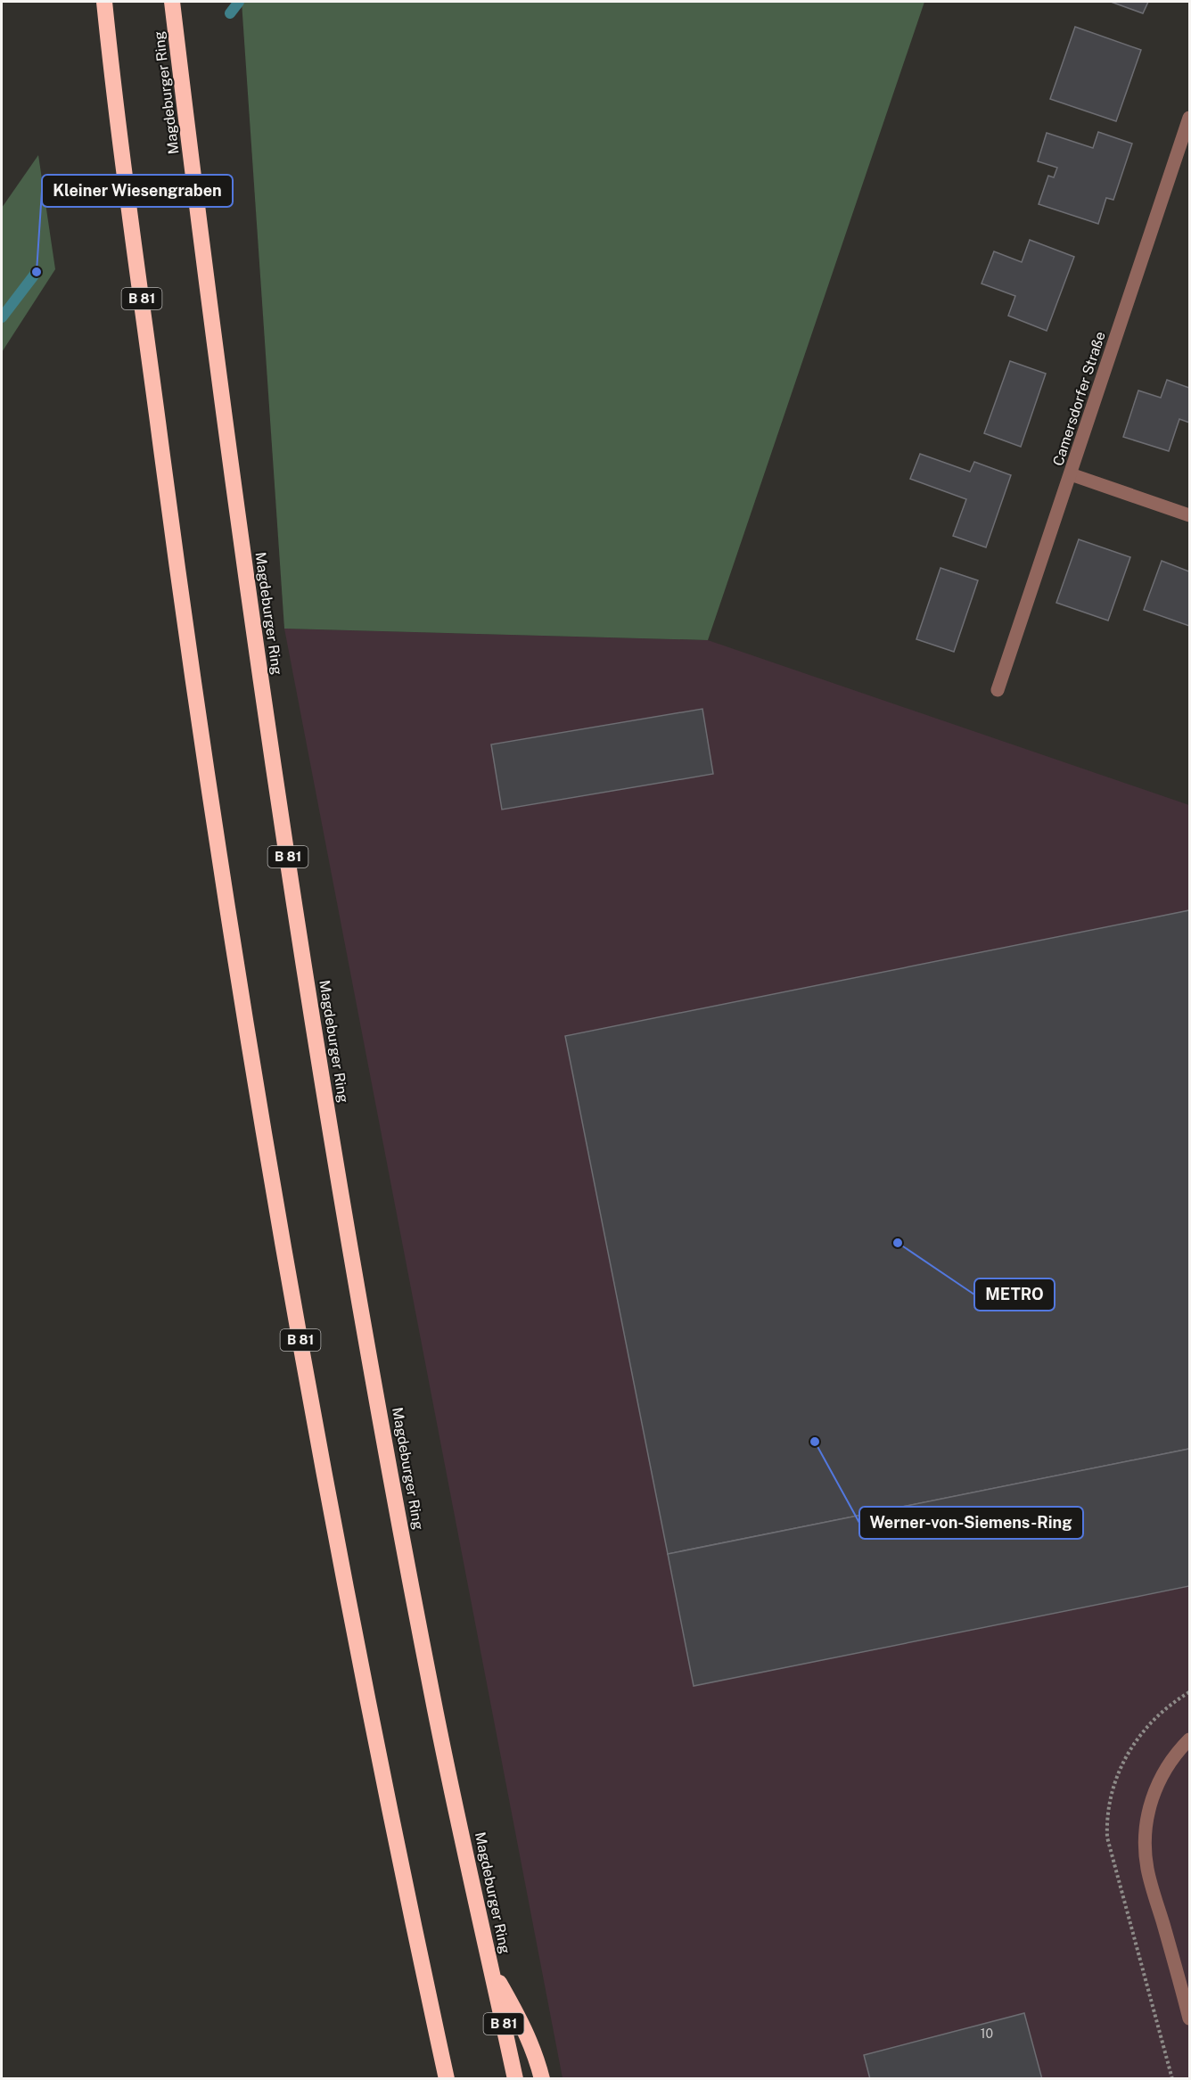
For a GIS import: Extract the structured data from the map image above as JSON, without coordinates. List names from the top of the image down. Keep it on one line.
{"streets":{"highway":["Magdeburger Ring","B 81"],"street":["Camersdorfer Straße"]},"places":["Kleiner Wiesengraben","METRO","Werner-von-Siemens-Ring"],"house_numbers":["10"]}
